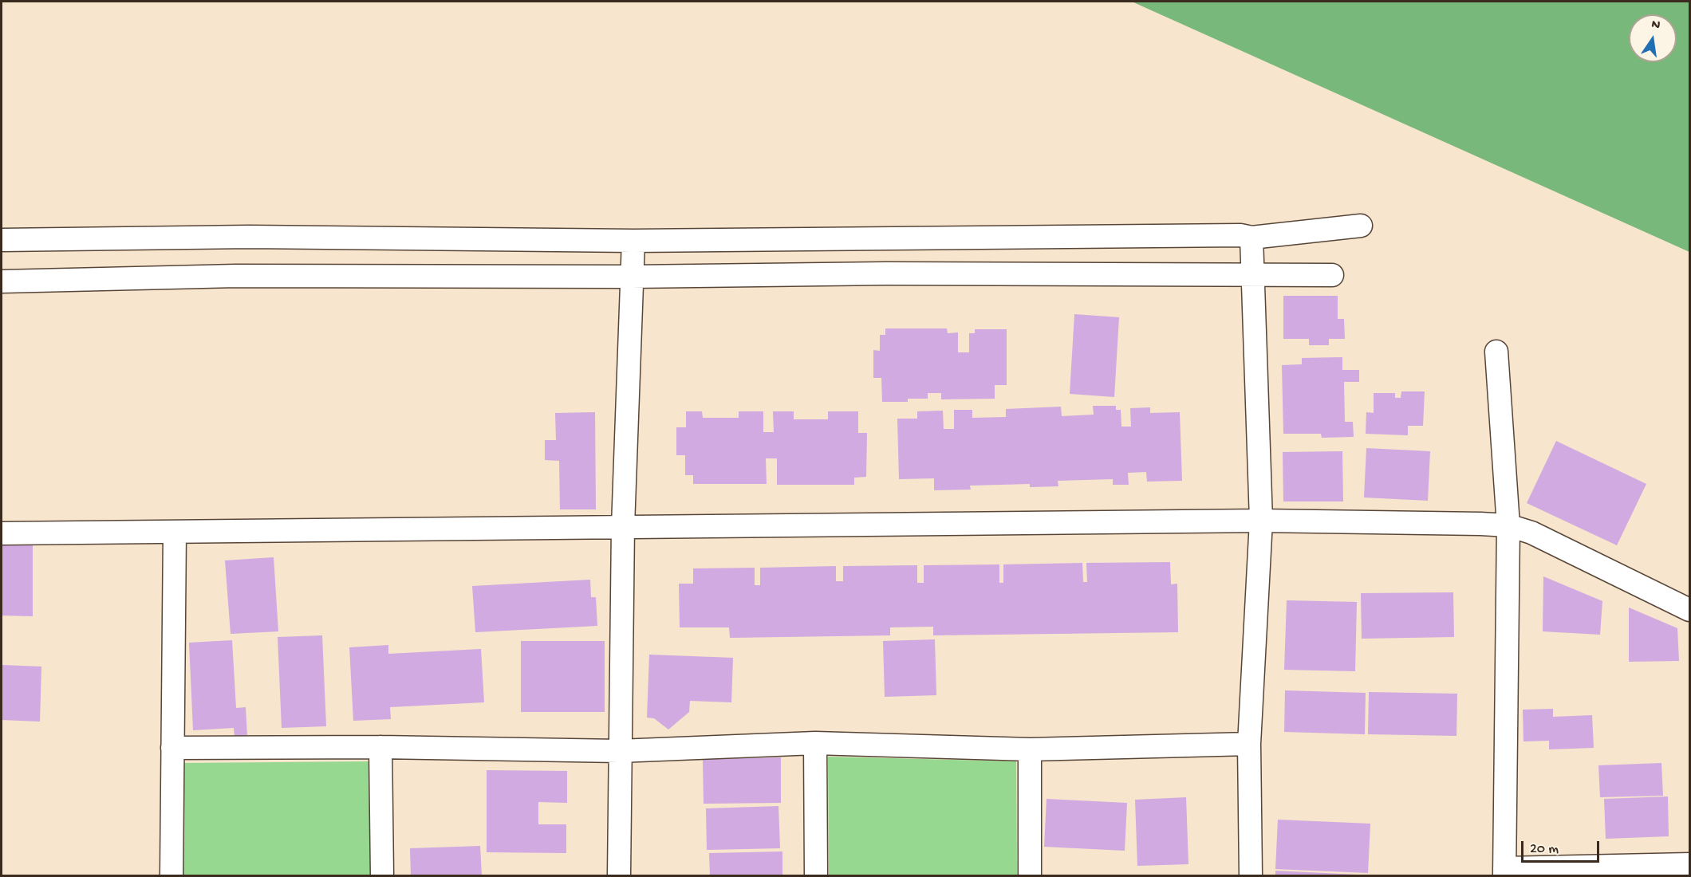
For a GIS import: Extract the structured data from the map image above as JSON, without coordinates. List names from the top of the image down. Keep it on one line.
{"scale_bar":"20 m","north":"top"}
